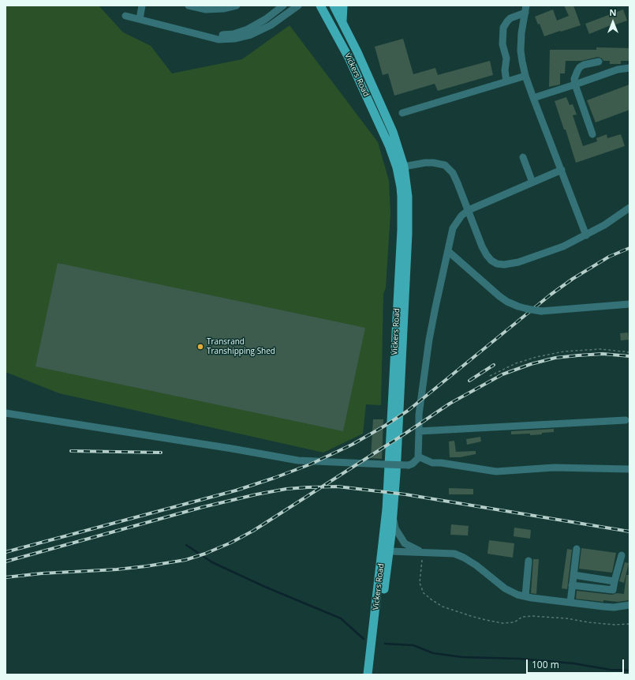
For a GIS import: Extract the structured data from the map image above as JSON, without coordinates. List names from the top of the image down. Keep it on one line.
{"streets":{"main road":["Vickers Road"]},"places":["Transrand Transhipping Shed"],"scale_bar":"100 m","north":"top"}
